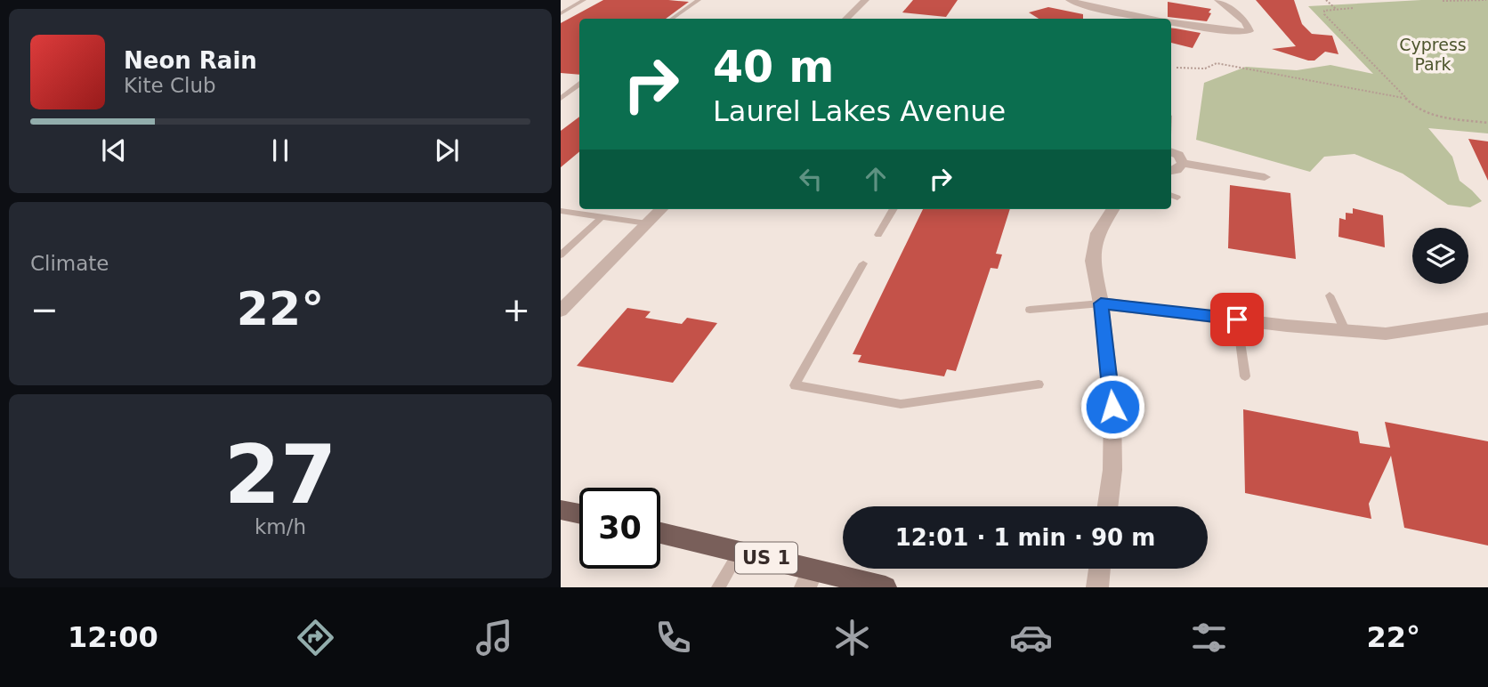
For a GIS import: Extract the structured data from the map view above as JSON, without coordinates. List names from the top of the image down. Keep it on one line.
{"streets":{"main road":["US 1"]},"parks":["Cypress Park"],"page":{"turn":["40 m","Laurel Lakes Avenue"],"song":["Neon Rain","Kite Club"],"tile":["Climate",["27","km/h"]],"heat":["−","22°","+"],"limit":"30","trip":"12:01 · 1 min · 90 m","tabs":["12:00","22°"]}}
